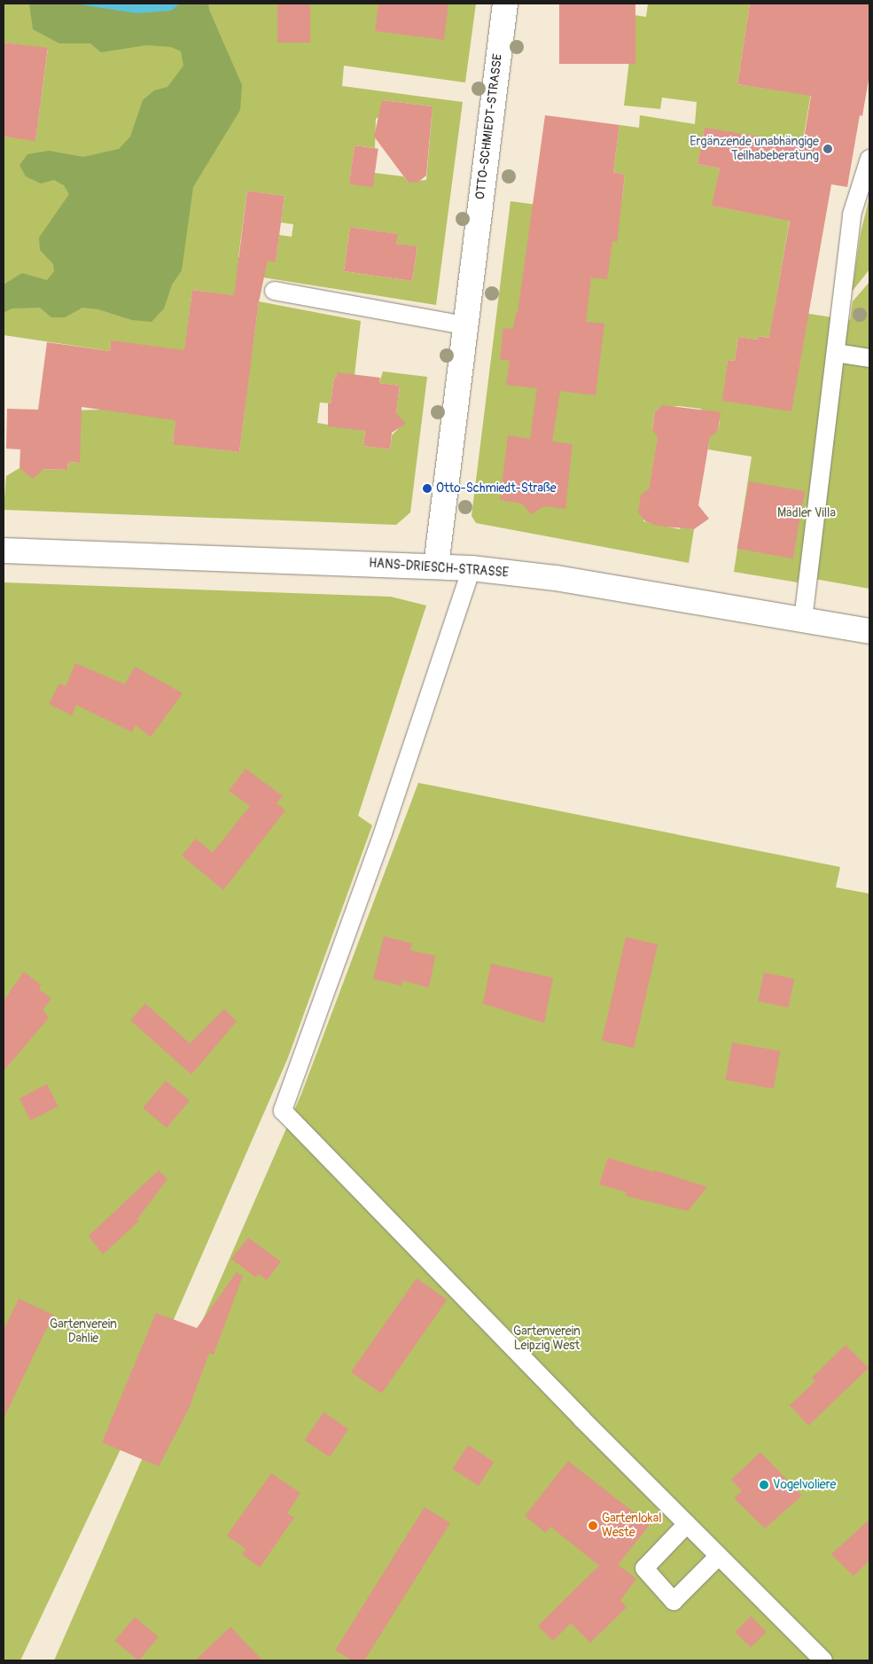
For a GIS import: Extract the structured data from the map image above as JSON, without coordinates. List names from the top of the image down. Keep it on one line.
{"streets":{"main road":["OTTO-SCHMIEDT-STRASSE","HANS-DRIESCH-STRASSE"]},"crossings":[["OTTO-SCHMIEDT-STRASSE","HANS-DRIESCH-STRASSE"]],"parks":["Mädler Villa","Gartenverein Dahlie","Gartenverein Leipzig West"],"places":["Ergänzende unabhängige Teilhabeberatung","Otto-Schmiedt-Straße","Vogelvoliere","Gartenlokal Weste"]}
